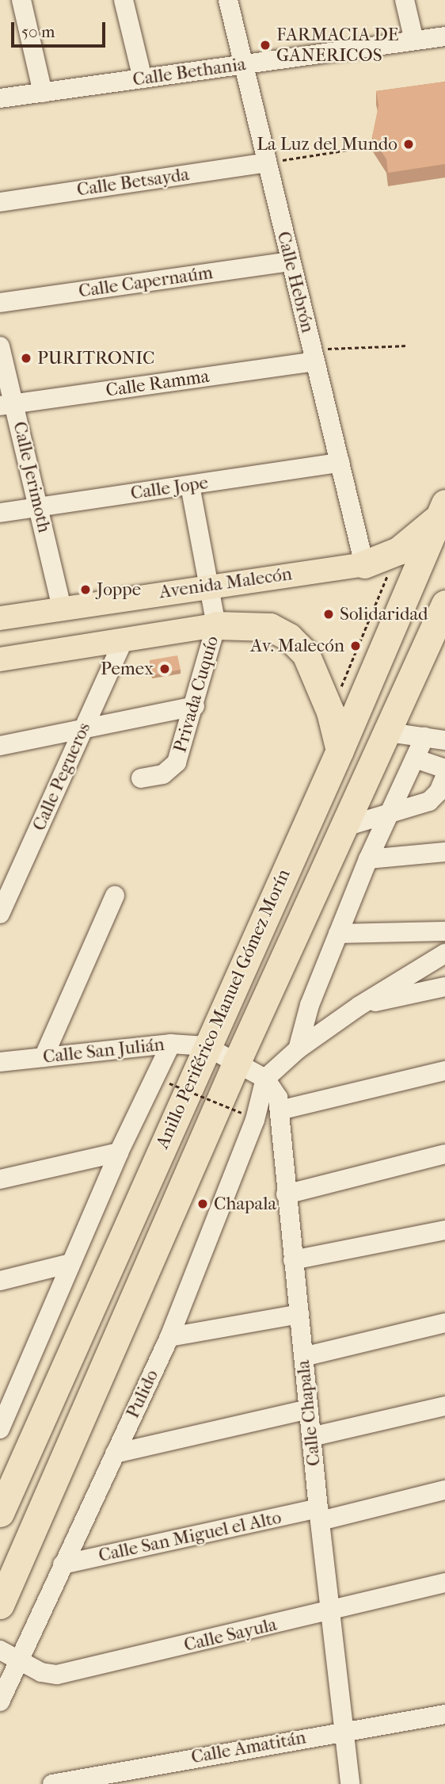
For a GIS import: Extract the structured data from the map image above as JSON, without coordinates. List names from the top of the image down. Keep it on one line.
{"streets":{"highway":["Avenida Malecón","Anillo Periférico Manuel Gómez Morín"],"street":["Calle Bethania","Calle Betsayda","Calle Capernaúm","Calle Hebrón","Calle Ramma","Calle Jerimoth","Calle Jope","Privada Cuquío","Calle Pegueros","Calle San Julián","Pulido","Calle Chapala","Calle San Miguel el Alto","Calle Sayula","Calle Amatitán"]},"crossings":[["Calle Bethania","Calle Hebrón"],["Calle Betsayda","Calle Hebrón"],["Calle Capernaúm","Calle Hebrón"],["Calle Hebrón","Calle Ramma"],["Calle Hebrón","Calle Jope"],["Calle Hebrón","Avenida Malecón"],["Calle Ramma","Calle Jerimoth"],["Calle Jerimoth","Calle Jope"],["Calle Jerimoth","Avenida Malecón"],["Calle Jope","Privada Cuquío"],["Avenida Malecón","Privada Cuquío"],["Avenida Malecón","Anillo Periférico Manuel Gómez Morín"],["Anillo Periférico Manuel Gómez Morín","Calle San Julián"],["Pulido","Calle Chapala"],["Pulido","Calle San Miguel el Alto"],["Pulido","Calle Sayula"],["Calle Chapala","Calle San Miguel el Alto"],["Calle Chapala","Calle Sayula"],["Calle Chapala","Calle Amatitán"]],"places":["FARMACIA DE GANERICOS","La Luz del Mundo","PURITRONIC","Joppe","Solidaridad","Av. Malecón","Pemex","Chapala"],"scale_bar":"50 m"}
